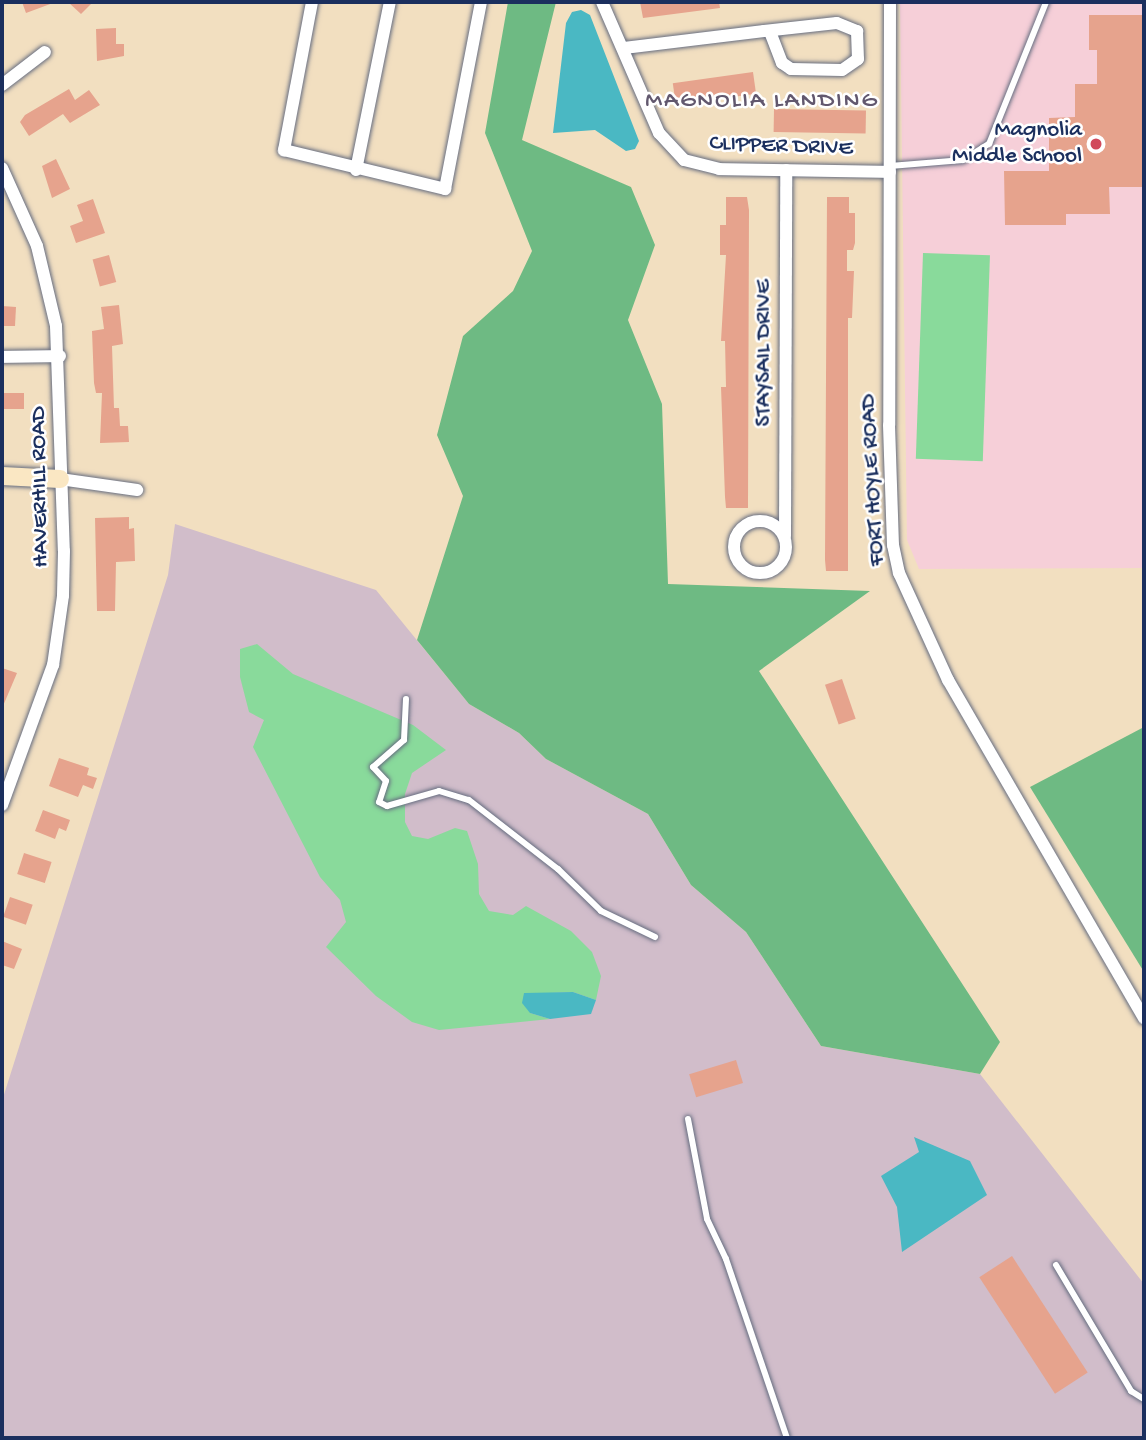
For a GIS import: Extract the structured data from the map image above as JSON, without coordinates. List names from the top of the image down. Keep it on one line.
{"streets":{"street":["CLIPPER DRIVE","STAYSAIL DRIVE","FORT HOYLE ROAD","HAVERHILL ROAD"]},"crossings":[["CLIPPER DRIVE","STAYSAIL DRIVE"],["CLIPPER DRIVE","FORT HOYLE ROAD"]],"districts":["MAGNOLIA LANDING"],"places":["Magnolia Middle School"]}
